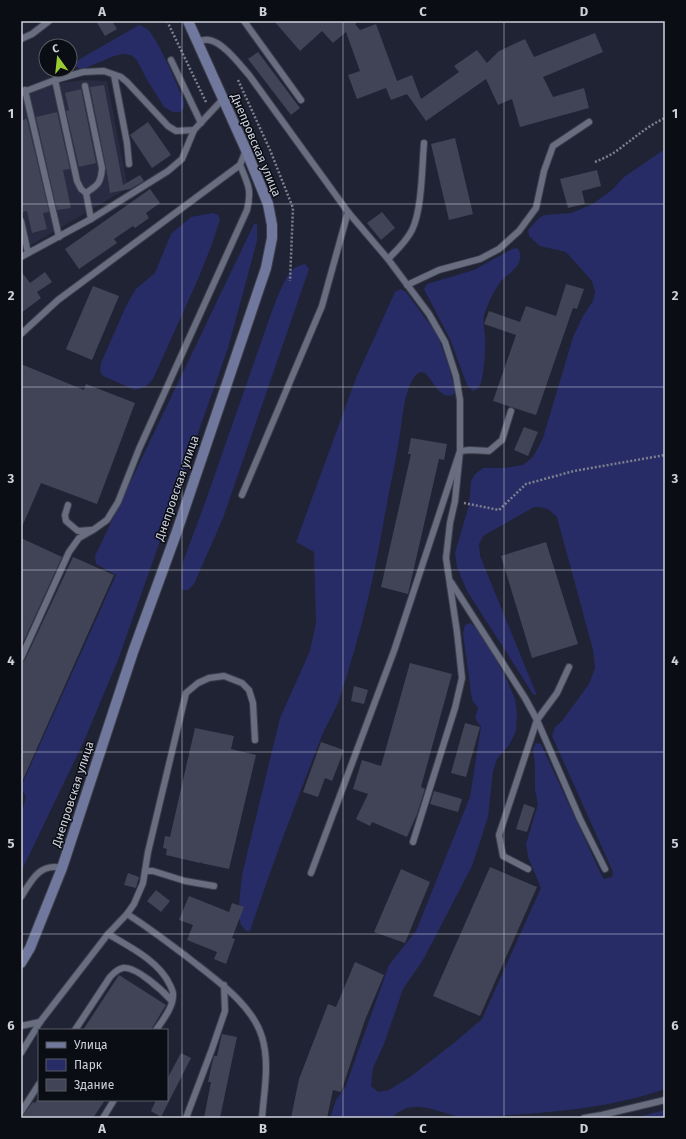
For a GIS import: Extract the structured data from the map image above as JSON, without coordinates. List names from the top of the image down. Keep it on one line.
{"streets":{"main road":["Днепровская улица"]},"legend":["Улица","Парк","Здание"],"north":"top","grid":{"columns":["A","B","C","D"],"rows":["1","2","3","4","5","6"]}}
